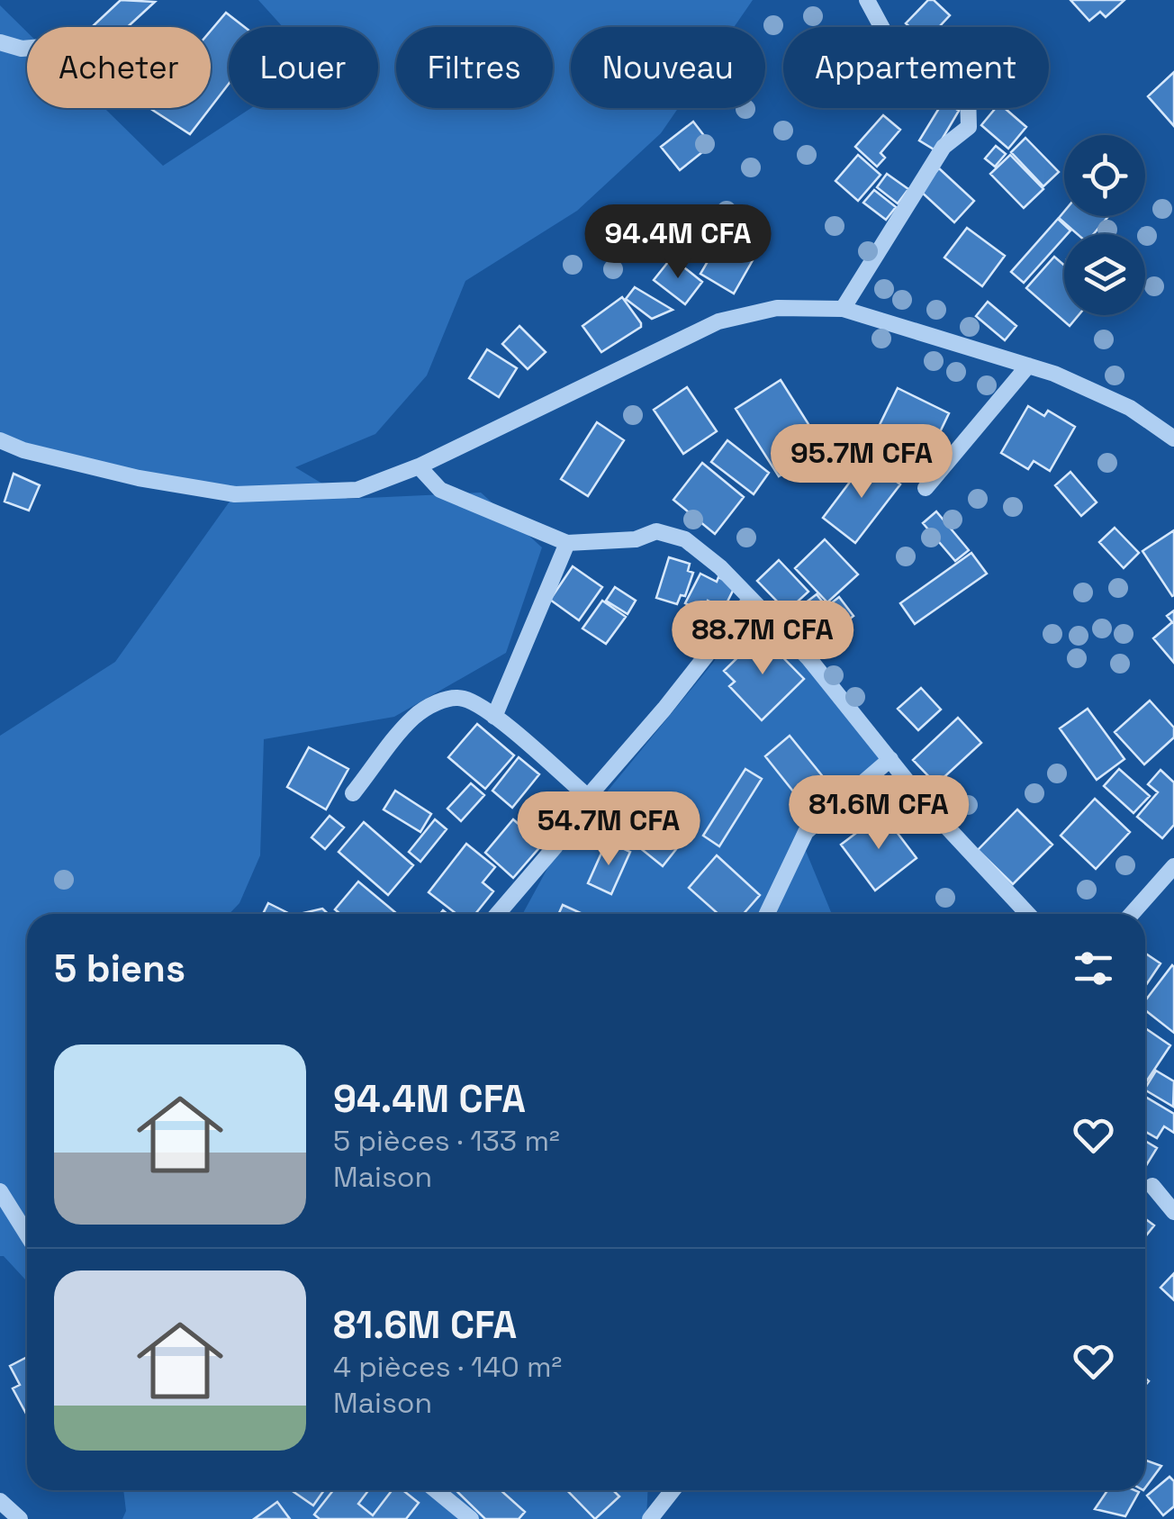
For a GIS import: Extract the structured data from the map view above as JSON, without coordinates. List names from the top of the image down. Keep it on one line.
{"page":{"chip":["Acheter","Louer","Filtres","Nouveau","Appartement"],"price":["94.4M CFA","95.7M CFA","88.7M CFA","81.6M CFA","54.7M CFA"],"heading":"5 biens","list":[{"name":"94.4M CFA","note":"5 pièces · 133 m² · Maison"},{"name":"81.6M CFA","note":"4 pièces · 140 m² · Maison"}]}}
